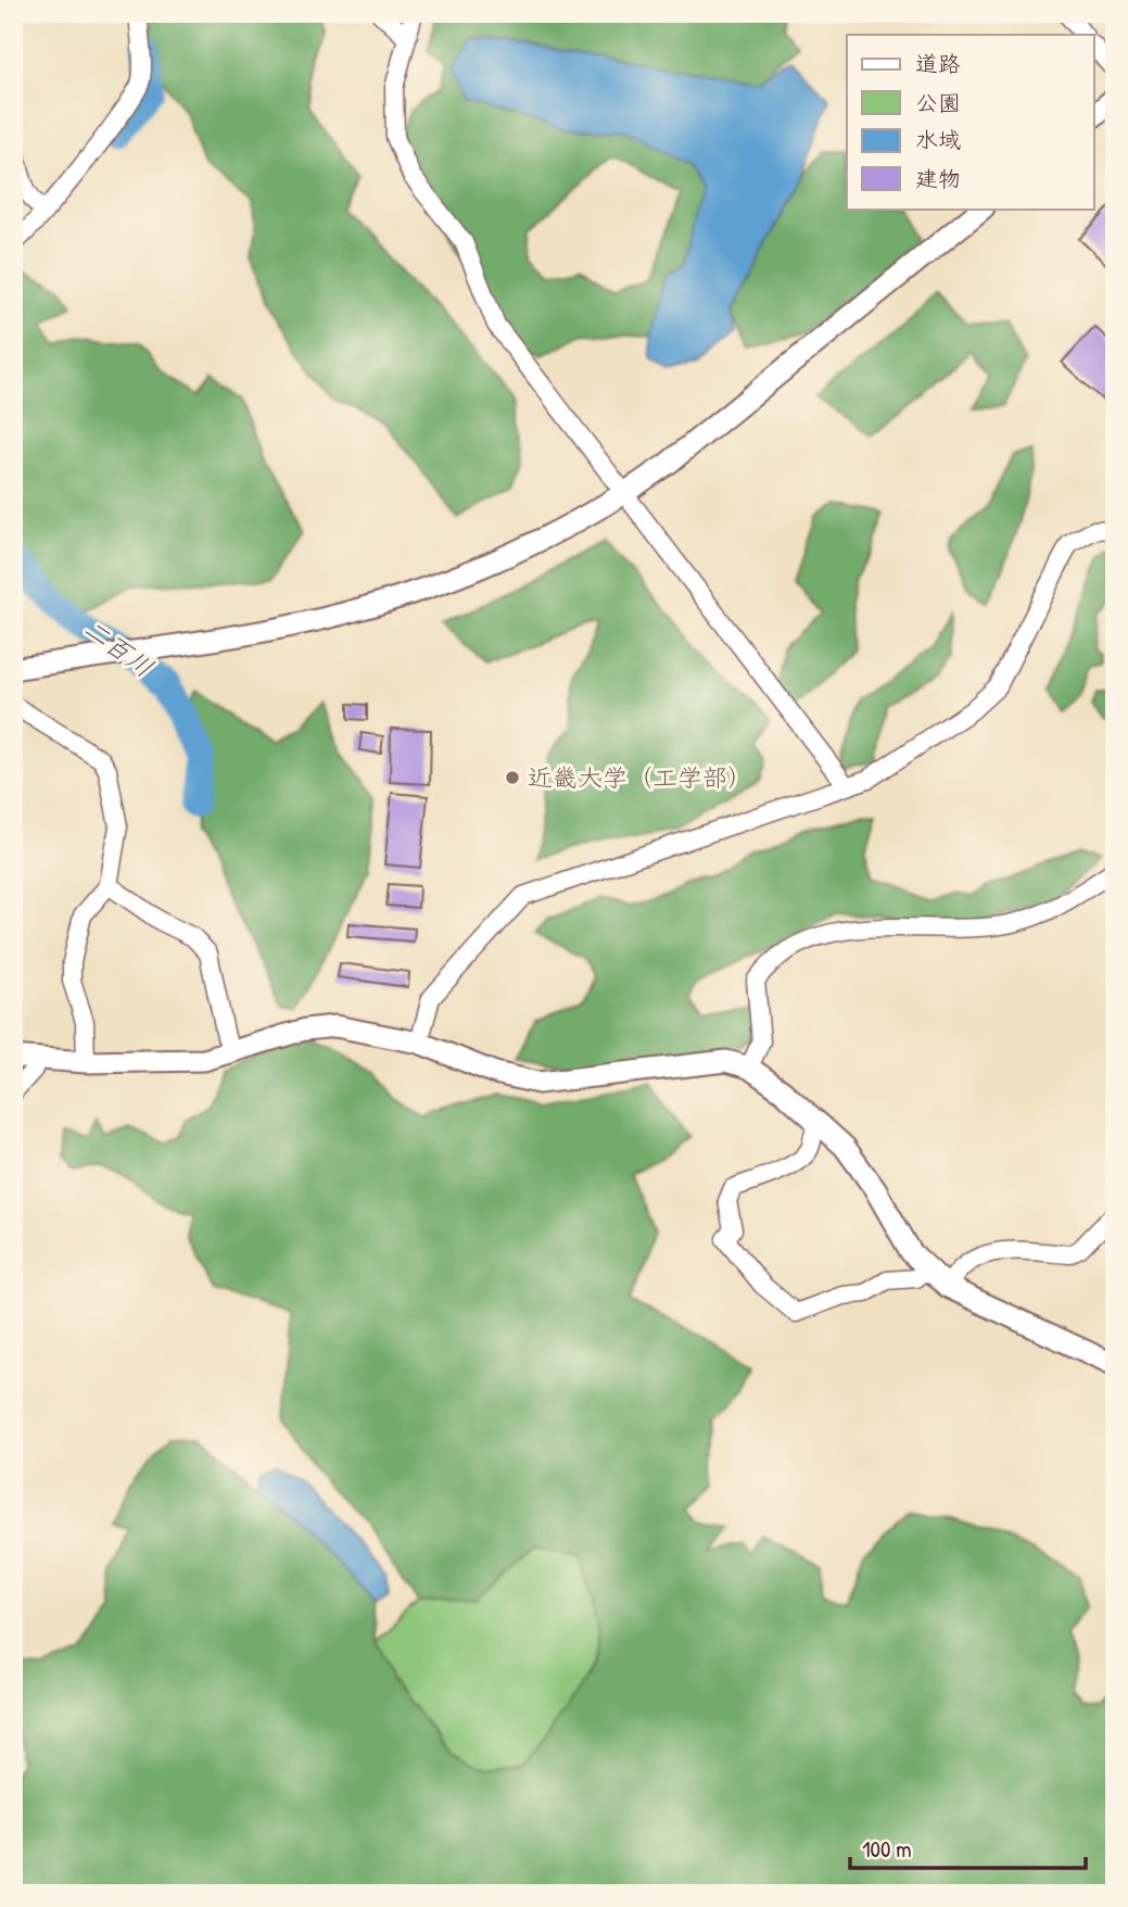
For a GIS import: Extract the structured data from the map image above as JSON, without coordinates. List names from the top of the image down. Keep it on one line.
{"water":["二百川"],"places":["近畿大学（工学部）"],"legend":["道路","公園","水域","建物"],"scale_bar":"100 m"}
